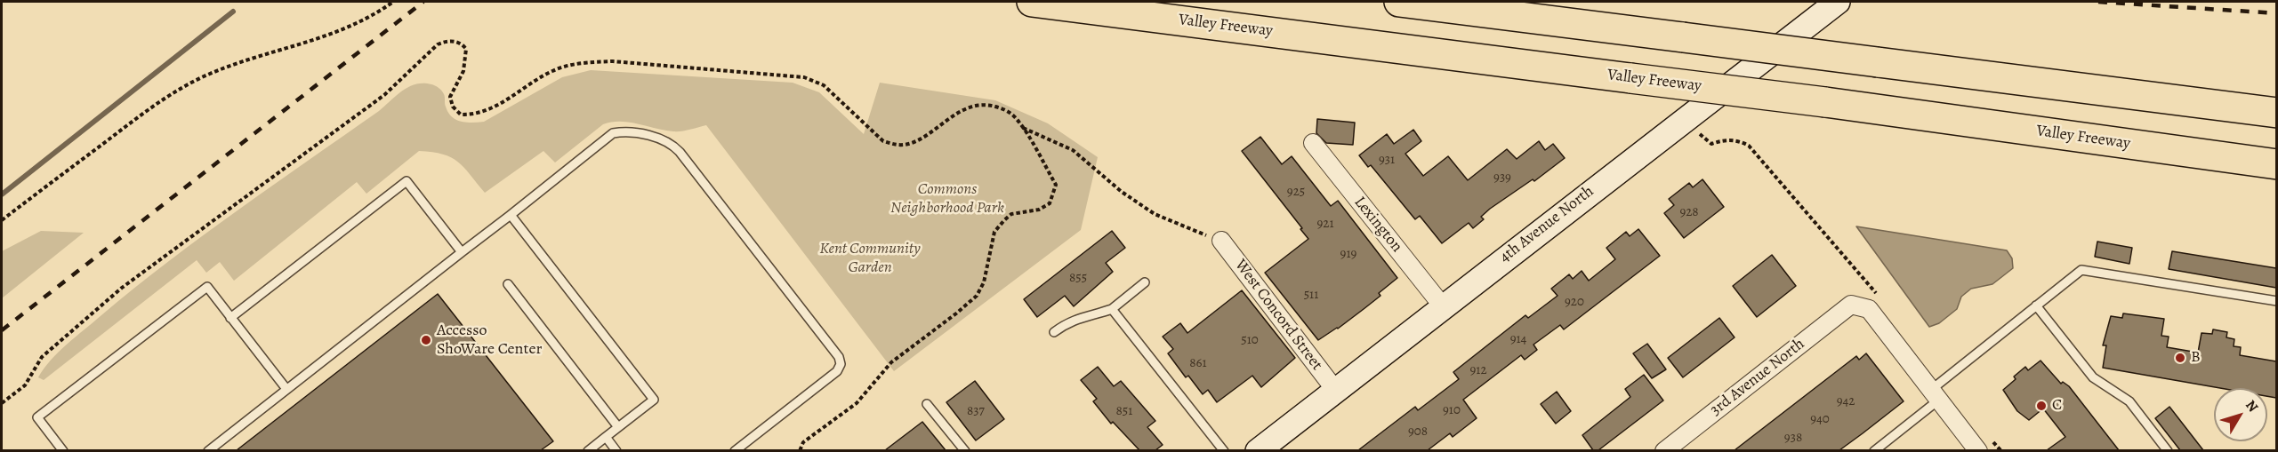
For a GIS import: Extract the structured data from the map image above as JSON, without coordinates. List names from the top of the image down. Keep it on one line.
{"streets":{"highway":["Valley Freeway"],"street":["Lexington","4th Avenue North","West Concord Street","3rd Avenue North"]},"crossings":[["Lexington","4th Avenue North"],["4th Avenue North","West Concord Street"]],"parks":["Commons Neighborhood Park","Kent Community Garden"],"places":["Accesso ShoWare Center","B","C"],"house_numbers":["931","939","925","928","921","919","855","511","920","914","510","861","912","942","910","837","851","940","908","938"],"north":"top right"}
